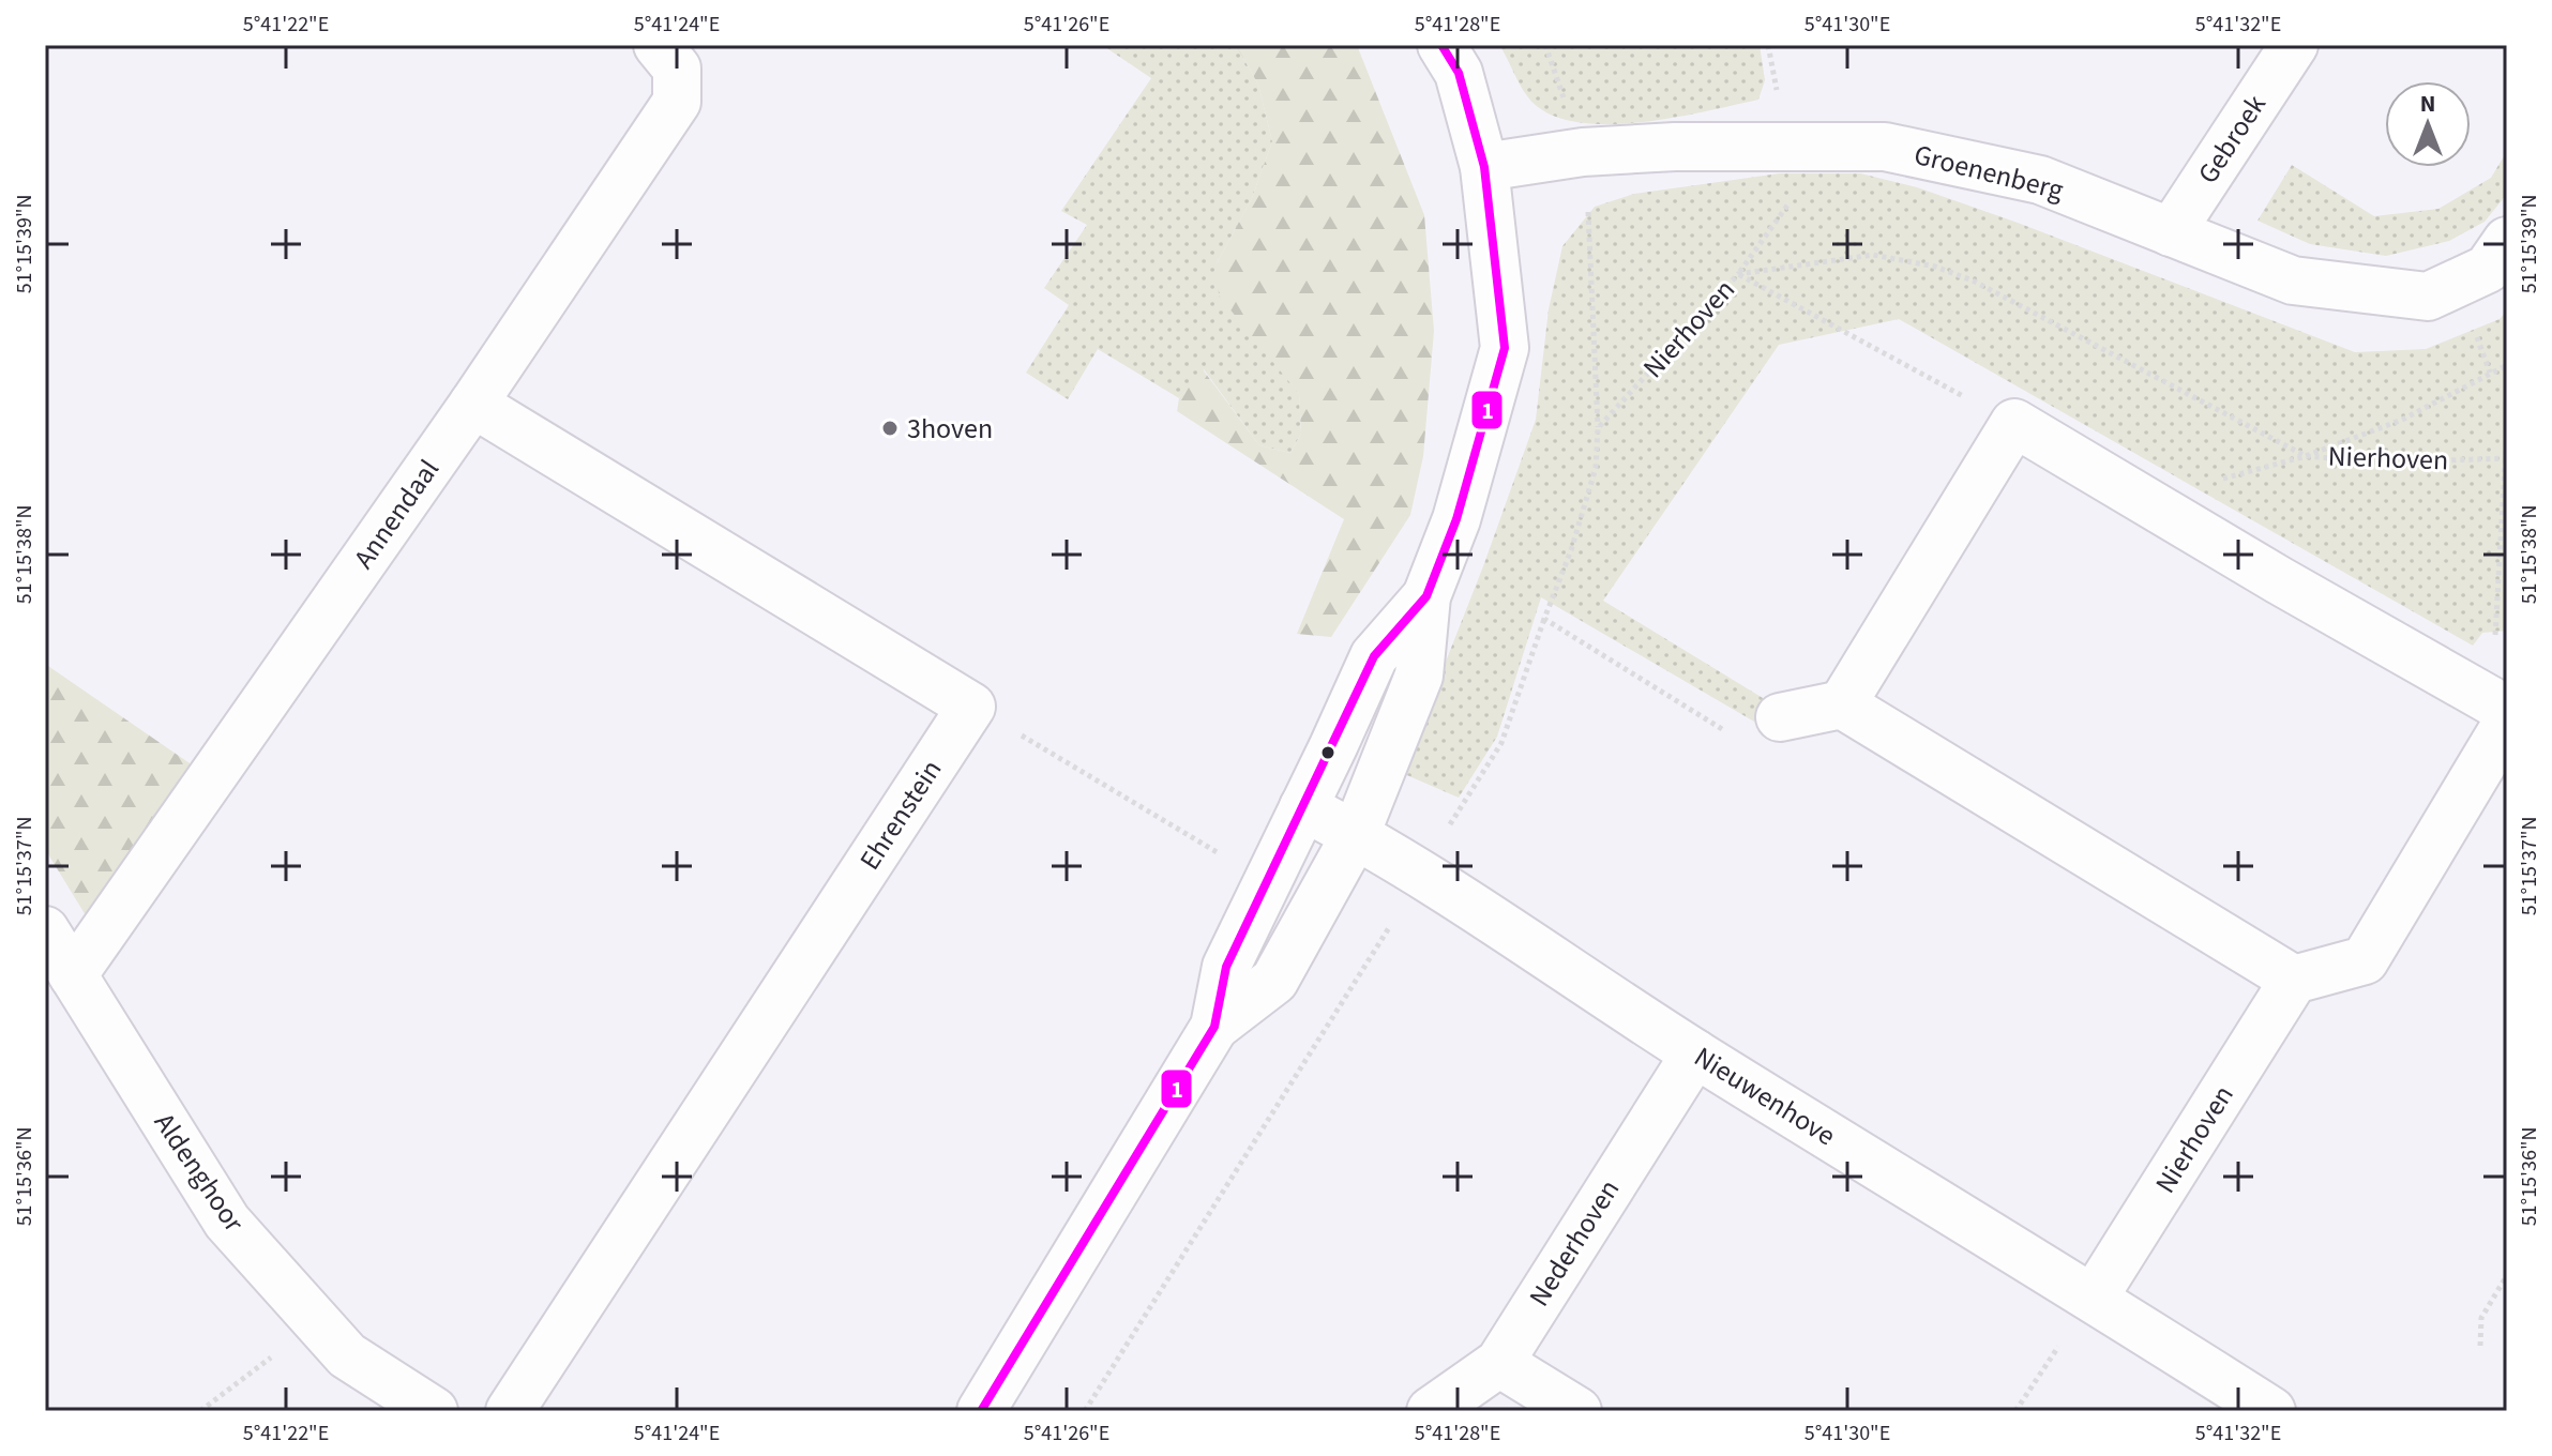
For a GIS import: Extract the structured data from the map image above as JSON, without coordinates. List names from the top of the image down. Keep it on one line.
{"streets":{"street":["Gebroek","Groenenberg","Nierhoven","Annendaal","Ehrenstein","Nieuwenhove","Aldenghoor","Nederhoven"]},"crossings":[["Gebroek","Groenenberg"],["Nierhoven","Nieuwenhove"],["Annendaal","Aldenghoor"],["Nieuwenhove","Nederhoven"]],"places":["3hoven"],"lines":["transit line 1"],"north":"top","coordinates":["5°41'22\"E","5°41'24\"E","5°41'26\"E","5°41'28\"E","5°41'30\"E","5°41'32\"E","51°15'39\"N","51°15'38\"N","51°15'37\"N","51°15'36\"N"]}
